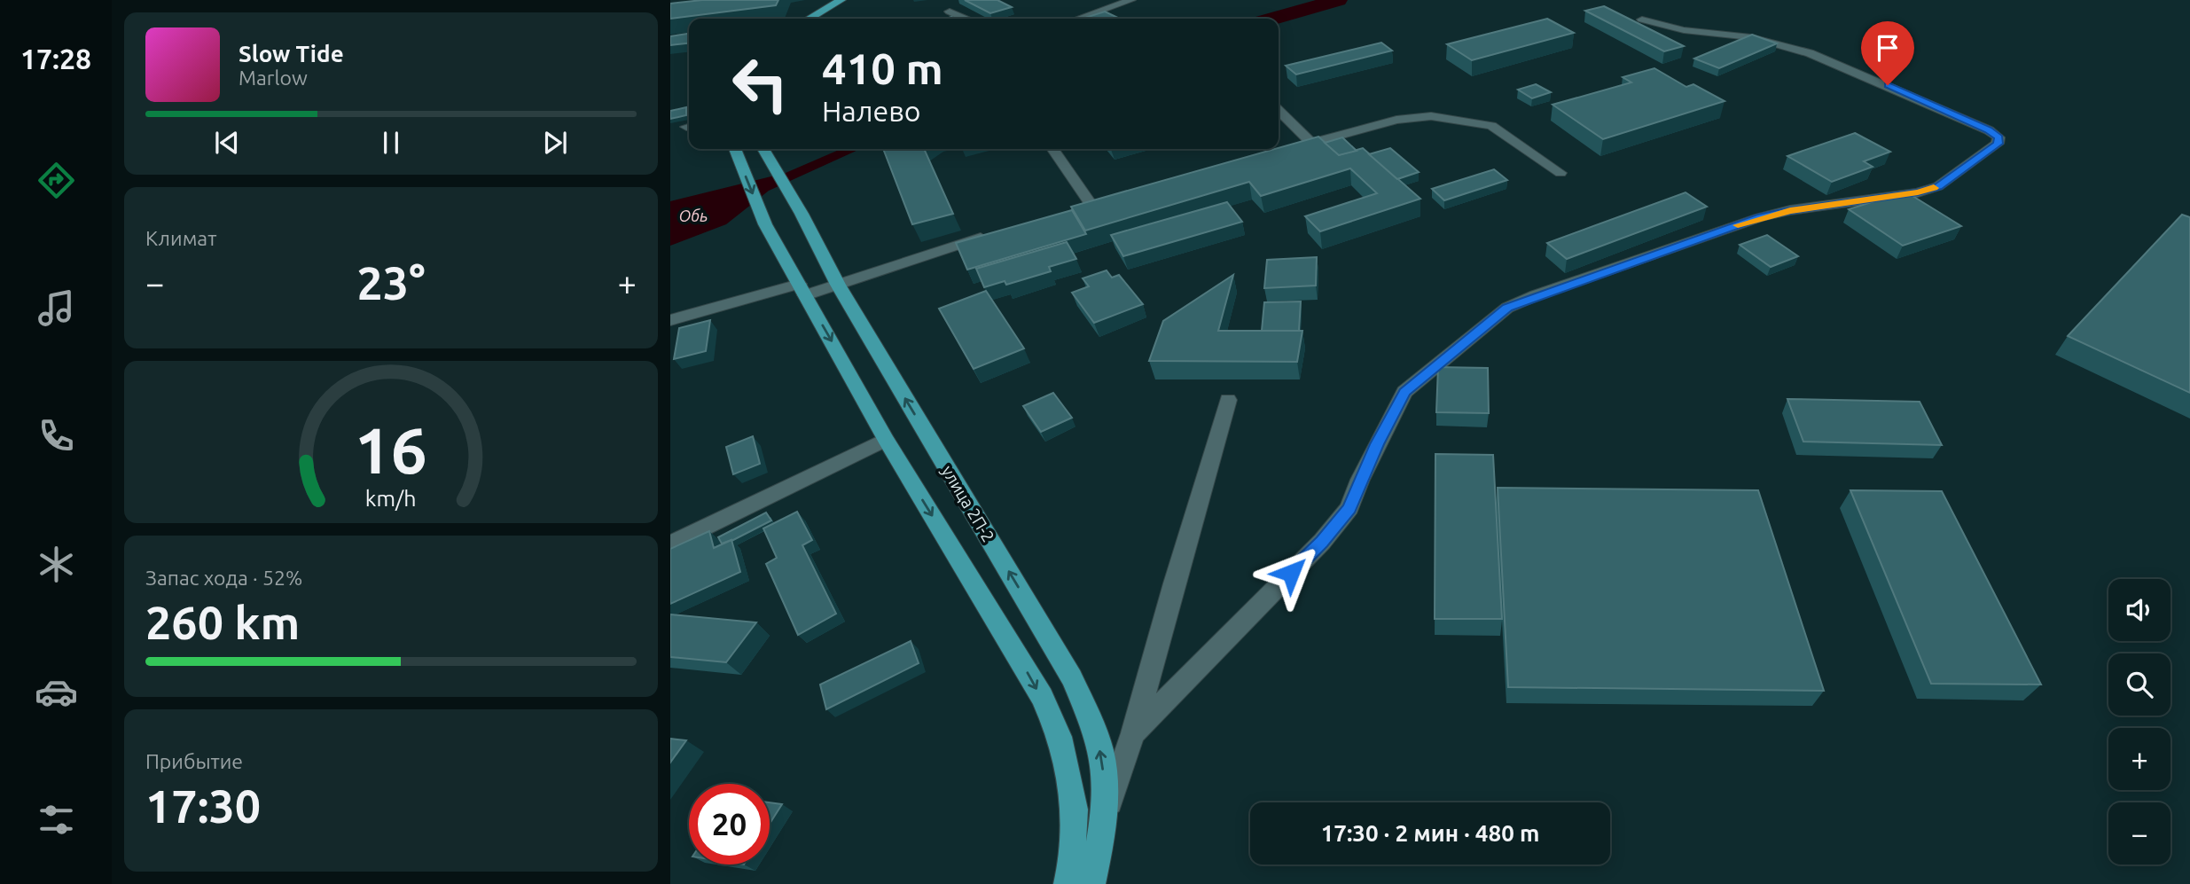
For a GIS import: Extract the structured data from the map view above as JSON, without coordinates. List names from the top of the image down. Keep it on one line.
{"streets":{"main road":["улица 2П-2"]},"water":["Обь"],"page":{"tabs":"17:28","turn":["410 m","Налево"],"song":["Slow Tide","Marlow"],"tile":["Климат",["Запас хода · 52%","260 km"],["Прибытие","17:30"]],"heat":["−","23°","+"],"map_buttons":["+","−"],"limit":"20","trip":"17:30 · 2 мин · 480 m","gauge":["16","km/h"]}}
